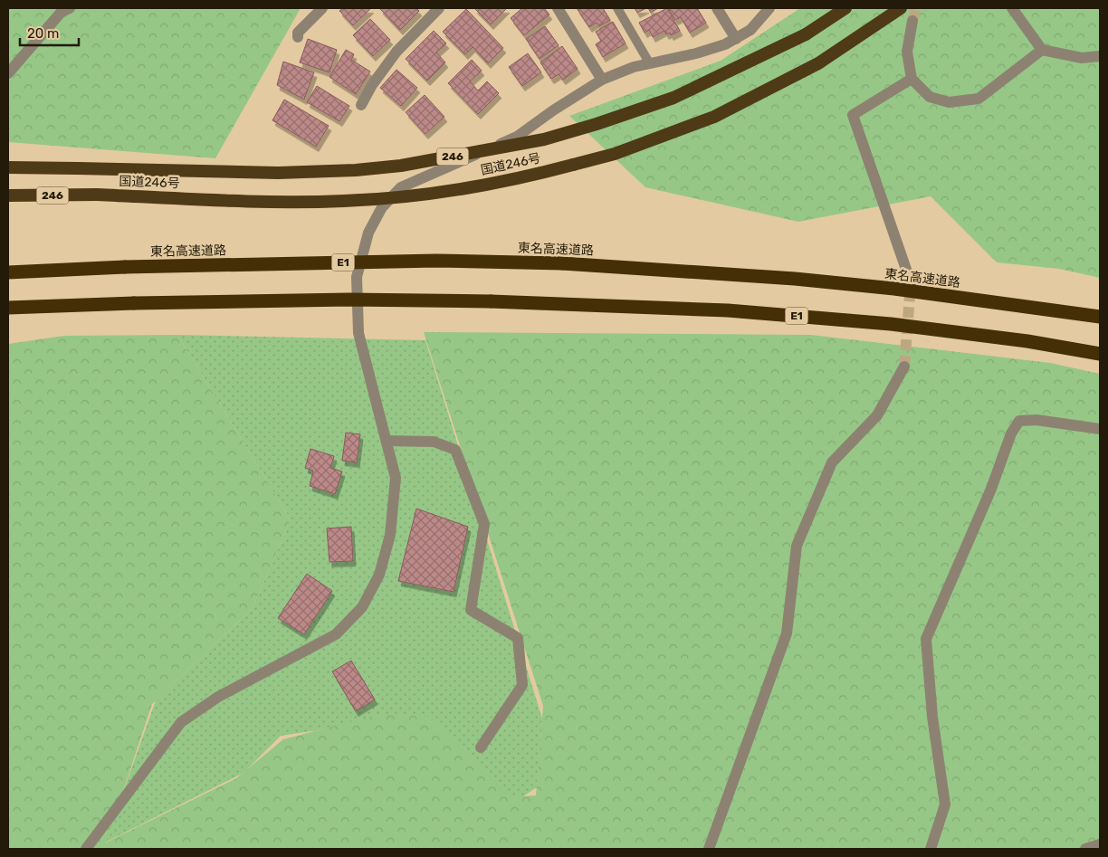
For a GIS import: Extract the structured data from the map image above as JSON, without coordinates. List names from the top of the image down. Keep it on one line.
{"streets":{"highway":["246","国道246号","東名高速道路","E1"]},"scale_bar":"20 m"}
